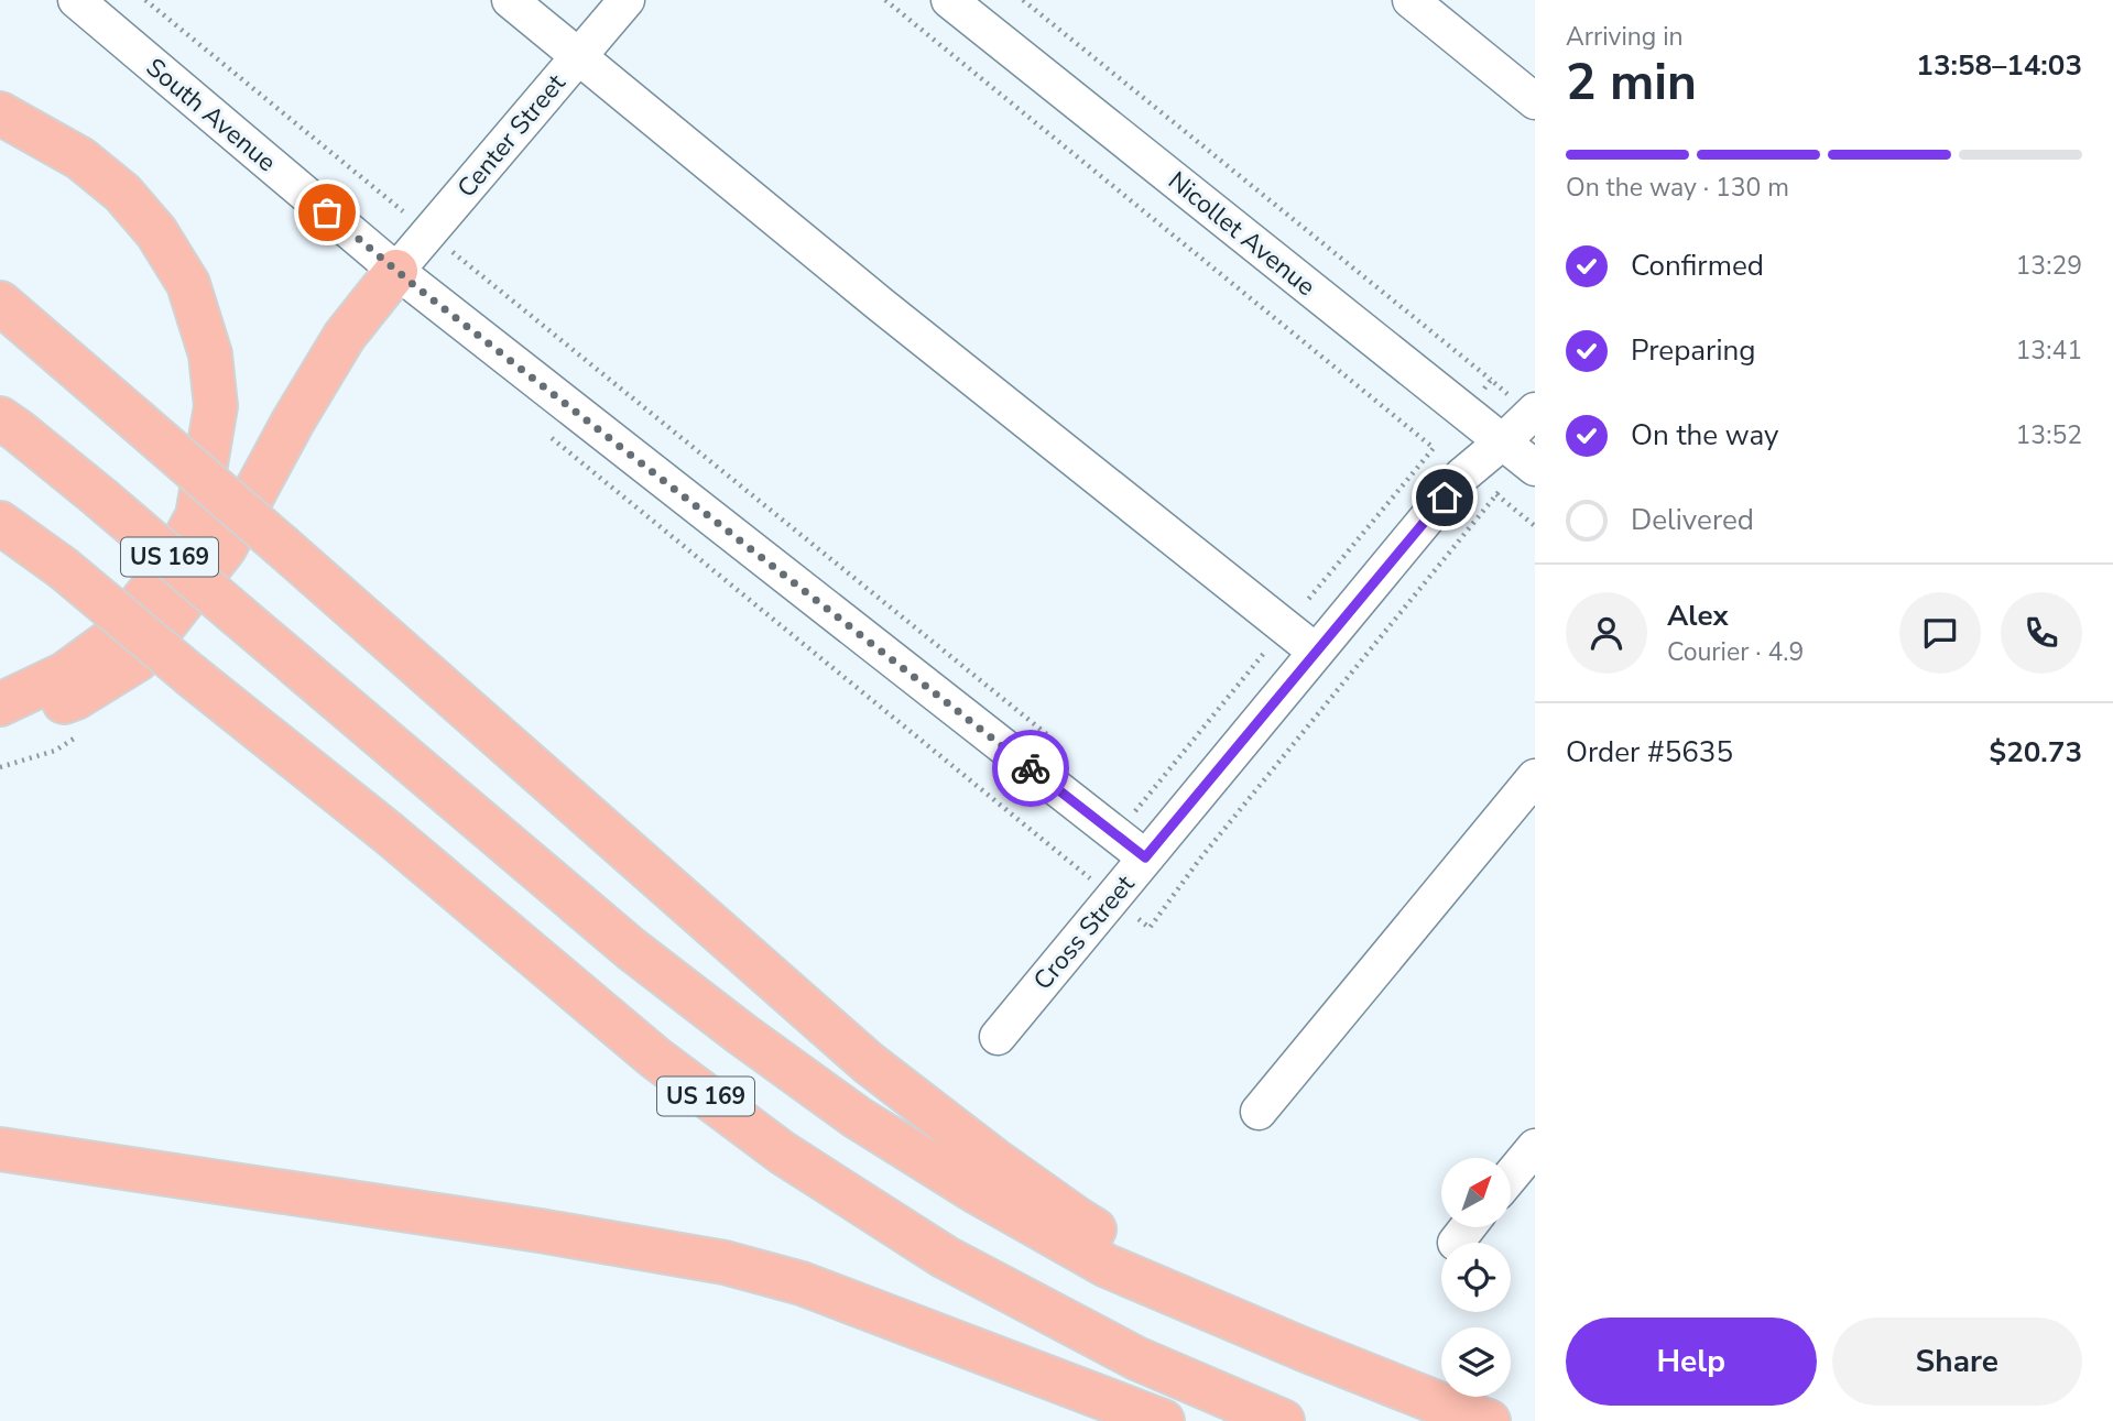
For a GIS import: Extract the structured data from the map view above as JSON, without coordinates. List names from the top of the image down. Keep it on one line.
{"streets":{"highway":["US 169"],"street":["South Avenue","Center Street","Nicollet Avenue","Cross Street"]},"crossings":[["South Avenue","Center Street"],["South Avenue","Cross Street"],["Nicollet Avenue","Cross Street"]],"north":"top right","page":{"heading":["2 min","Arriving in","13:58–14:03"],"panel":["Alex","Courier · 4.9","Order #5635","$20.73"],"bar":"On the way · 130 m","list":[["Confirmed","13:29"],["Preparing","13:41"],["On the way","13:52"],"Delivered"],"buttons":["Help","Share"]}}
